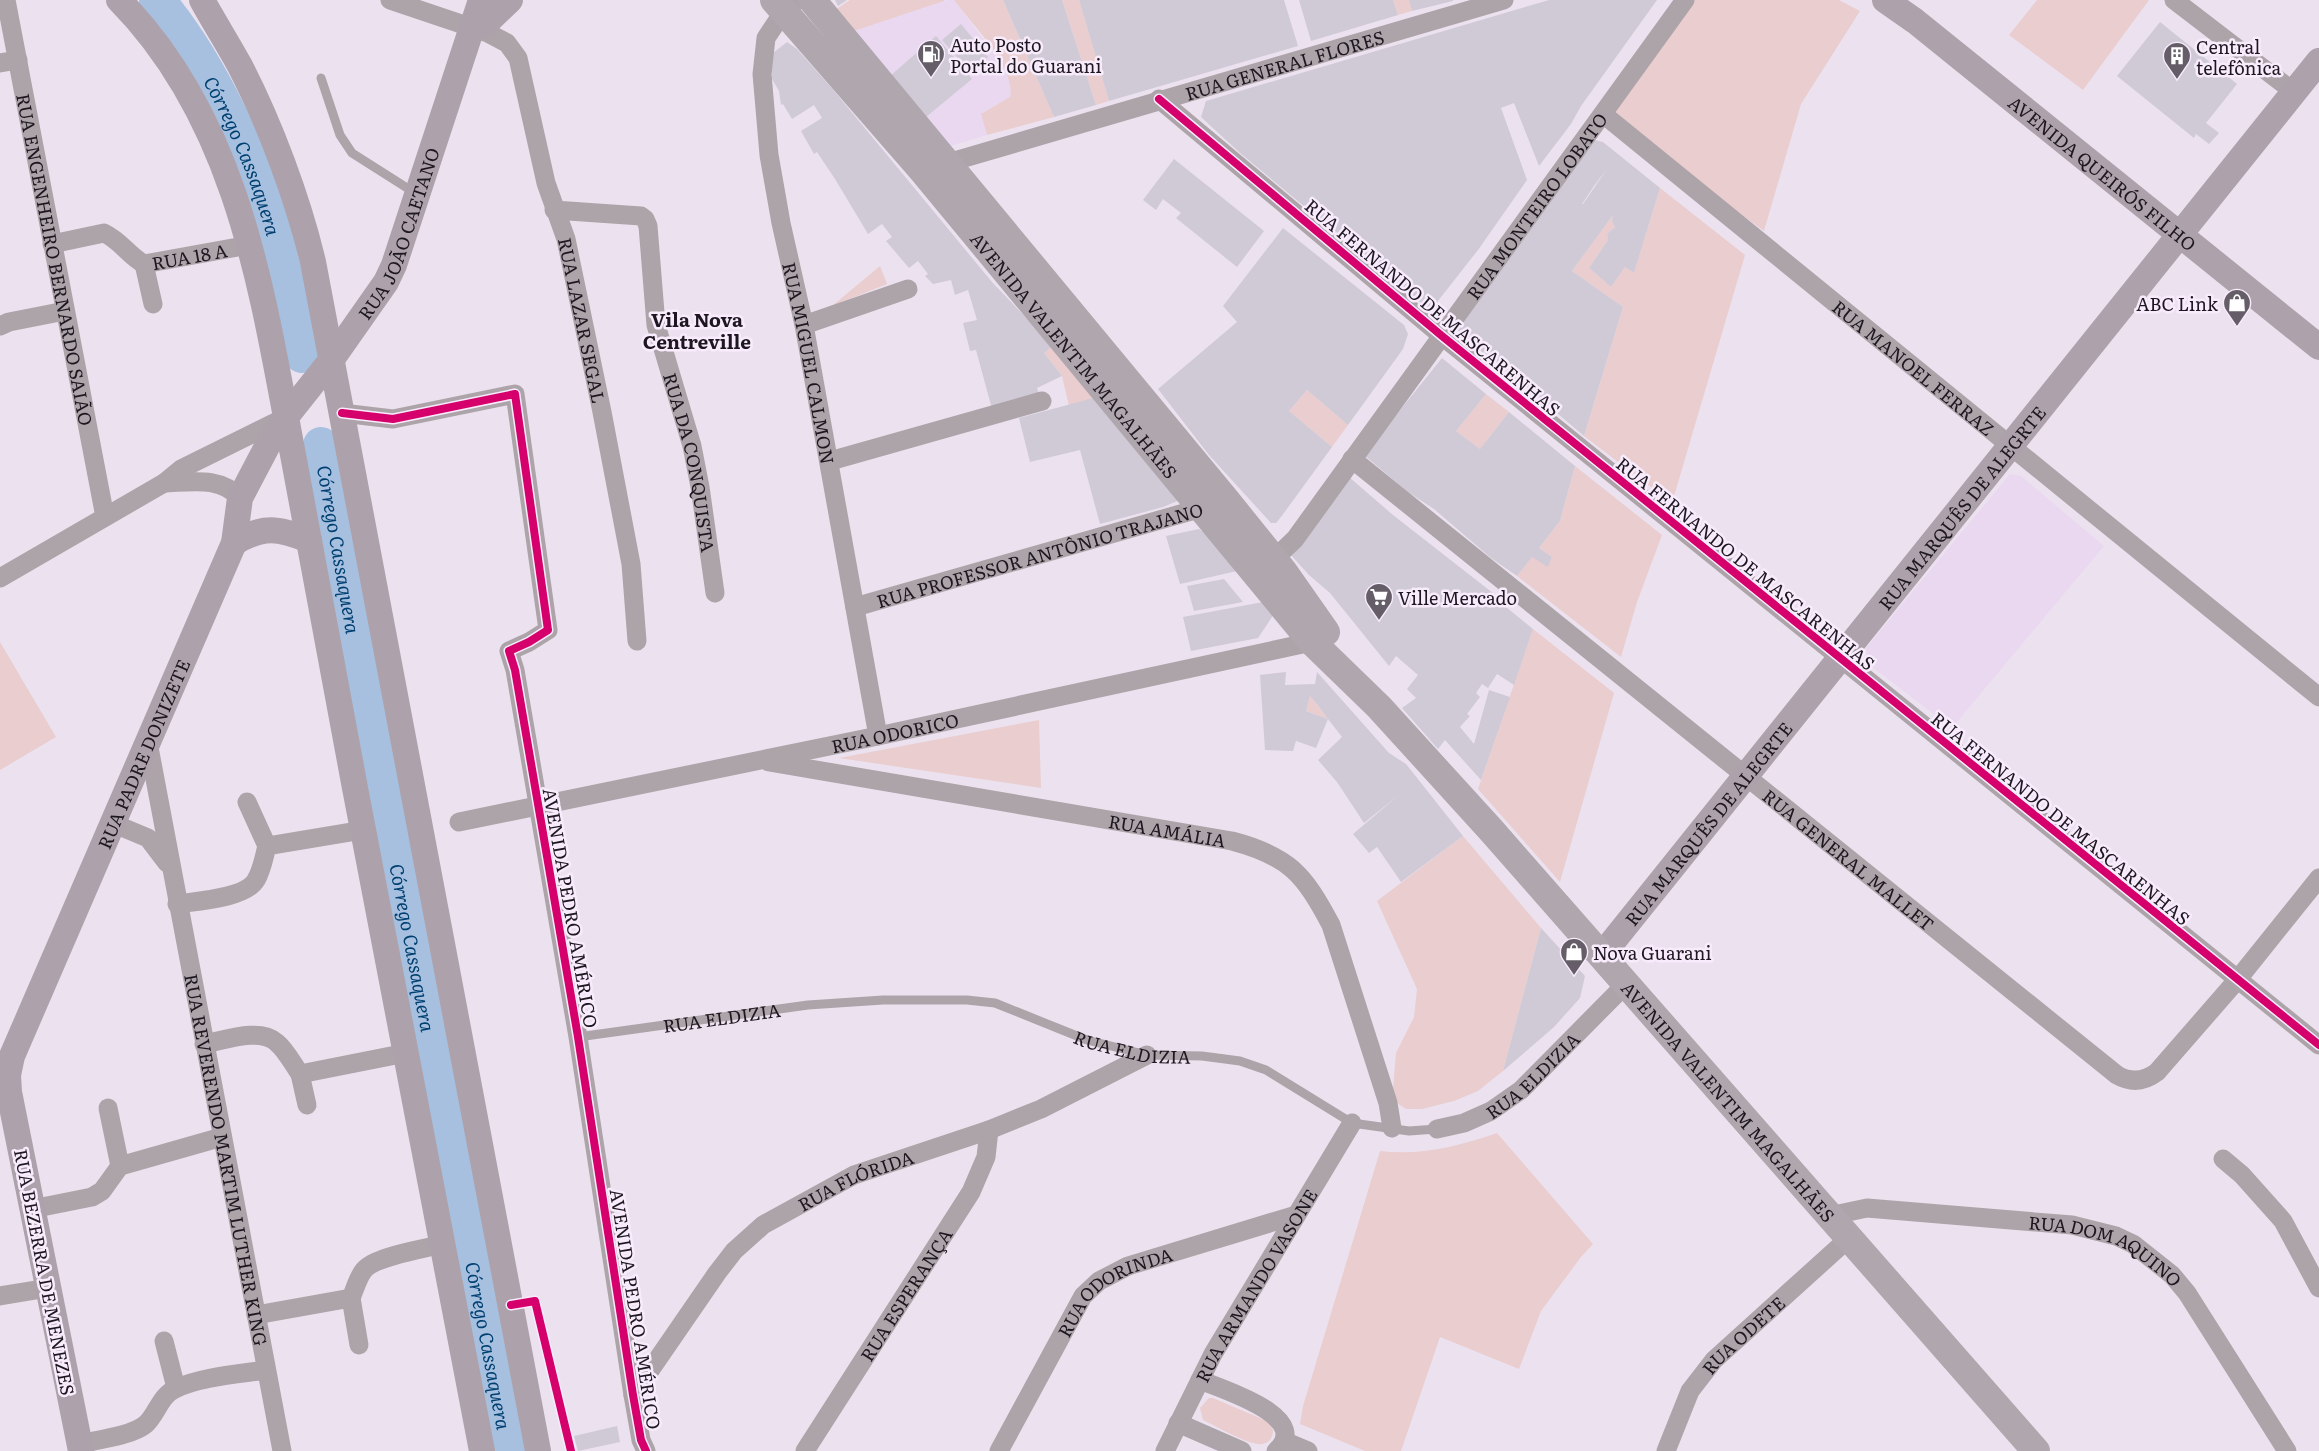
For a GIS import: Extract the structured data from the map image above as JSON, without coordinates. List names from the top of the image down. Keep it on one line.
{"streets":{"main road":["AVENIDA QUEIRÓS FILHO","RUA JOÃO CAETANO","AVENIDA VALENTIM MAGALHÃES","RUA MARQUÊS DE ALEGRTE","RUA PADRE DONIZETE","RUA BEZERRA DE MENEZES"],"street":["RUA GENERAL FLORES","RUA MONTEIRO LOBATO","RUA 18 A","RUA ENGENHEIRO BERNARDO SAIÃO","RUA FERNANDO DE MASCARENHAS","RUA LAZAR SEGAL","RUA MIGUEL CALMON","RUA MANOEL FERRAZ","RUA DA CONQUISTA","RUA PROFESSOR ANTÔNIO TRAJANO","RUA ODORICO","RUA AMÁLIA","RUA GENERAL MALLET","AVENIDA PEDRO AMÉRICO","RUA ELDIZIA","RUA REVERENDO MARTIM LUTHER KING","RUA FLÓRIDA","RUA DOM AQUINO","RUA ARMANDO VASONE","RUA ESPERANÇA","RUA ODORINDA","RUA ODETE"]},"crossings":[["RUA GENERAL FLORES","RUA FERNANDO DE MASCARENHAS"],["RUA GENERAL FLORES","AVENIDA VALENTIM MAGALHÃES"],["AVENIDA QUEIRÓS FILHO","RUA MARQUÊS DE ALEGRTE"],["RUA MONTEIRO LOBATO","RUA FERNANDO DE MASCARENHAS"],["RUA MONTEIRO LOBATO","AVENIDA VALENTIM MAGALHÃES"],["RUA MONTEIRO LOBATO","RUA MANOEL FERRAZ"],["RUA MONTEIRO LOBATO","RUA GENERAL MALLET"],["RUA JOÃO CAETANO","RUA LAZAR SEGAL"],["RUA JOÃO CAETANO","RUA PADRE DONIZETE"],["RUA 18 A","RUA ENGENHEIRO BERNARDO SAIÃO"],["RUA FERNANDO DE MASCARENHAS","RUA MARQUÊS DE ALEGRTE"],["RUA FERNANDO DE MASCARENHAS","RUA GENERAL MALLET"],["RUA LAZAR SEGAL","RUA DA CONQUISTA"],["AVENIDA VALENTIM MAGALHÃES","RUA MIGUEL CALMON"],["AVENIDA VALENTIM MAGALHÃES","RUA MARQUÊS DE ALEGRTE"],["AVENIDA VALENTIM MAGALHÃES","RUA PROFESSOR ANTÔNIO TRAJANO"],["AVENIDA VALENTIM MAGALHÃES","RUA ODORICO"],["AVENIDA VALENTIM MAGALHÃES","RUA ELDIZIA"],["AVENIDA VALENTIM MAGALHÃES","RUA DOM AQUINO"],["AVENIDA VALENTIM MAGALHÃES","RUA ODETE"],["RUA MIGUEL CALMON","RUA PROFESSOR ANTÔNIO TRAJANO"],["RUA MIGUEL CALMON","RUA ODORICO"],["RUA MANOEL FERRAZ","RUA MARQUÊS DE ALEGRTE"],["RUA MARQUÊS DE ALEGRTE","RUA GENERAL MALLET"],["RUA ODORICO","RUA AMÁLIA"],["RUA ODORICO","AVENIDA PEDRO AMÉRICO"],["RUA PADRE DONIZETE","RUA REVERENDO MARTIM LUTHER KING"],["RUA PADRE DONIZETE","RUA BEZERRA DE MENEZES"],["RUA AMÁLIA","RUA ELDIZIA"],["AVENIDA PEDRO AMÉRICO","RUA ELDIZIA"],["AVENIDA PEDRO AMÉRICO","RUA FLÓRIDA"],["RUA ELDIZIA","RUA FLÓRIDA"],["RUA ELDIZIA","RUA ARMANDO VASONE"],["RUA FLÓRIDA","RUA ESPERANÇA"],["RUA ARMANDO VASONE","RUA ODORINDA"]],"districts":["Vila Nova Centreville"],"water":["Córrego Cassaquera"],"places":{"fuel station":["Auto Posto Portal do Guarani"],"building":["Central telefônica"],"shop":["ABC Link","Nova Guarani"],"supermarket":["Ville Mercado"]}}
